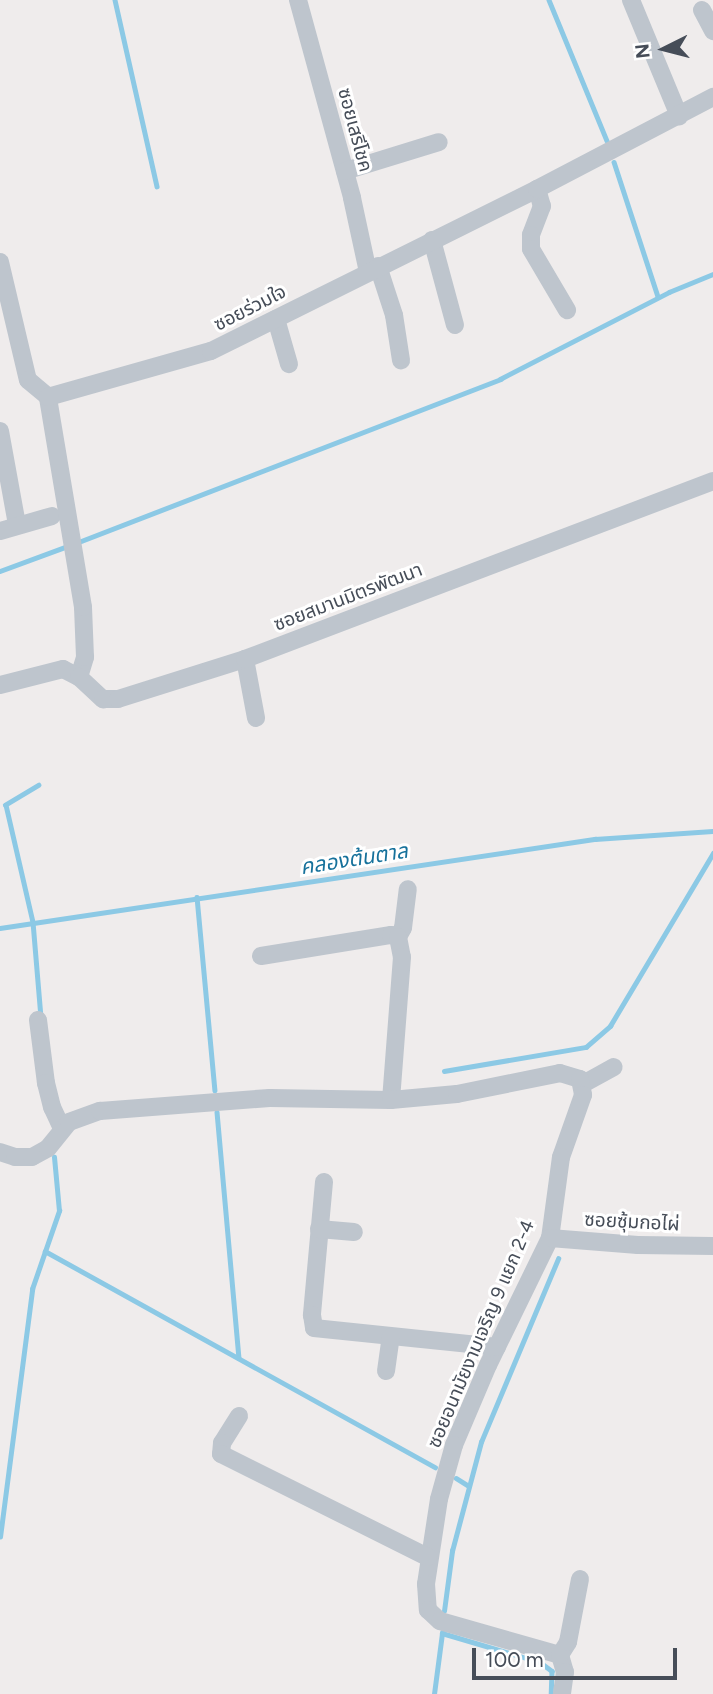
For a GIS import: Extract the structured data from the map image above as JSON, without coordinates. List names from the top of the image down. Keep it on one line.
{"streets":{"street":["ซอยเสรีโชค","ซอยร่วมใจ","ซอยสมานมิตรพัฒนา","ซอยซุ้มกอไผ่","ซอยอนามัยงามเจริญ 9 แยก 2-4"]},"crossings":[["ซอยเสรีโชค","ซอยร่วมใจ"],["ซอยซุ้มกอไผ่","ซอยอนามัยงามเจริญ 9 แยก 2-4"]],"water":["คลองต้นตาล"],"scale_bar":"100 m","north":"left"}
